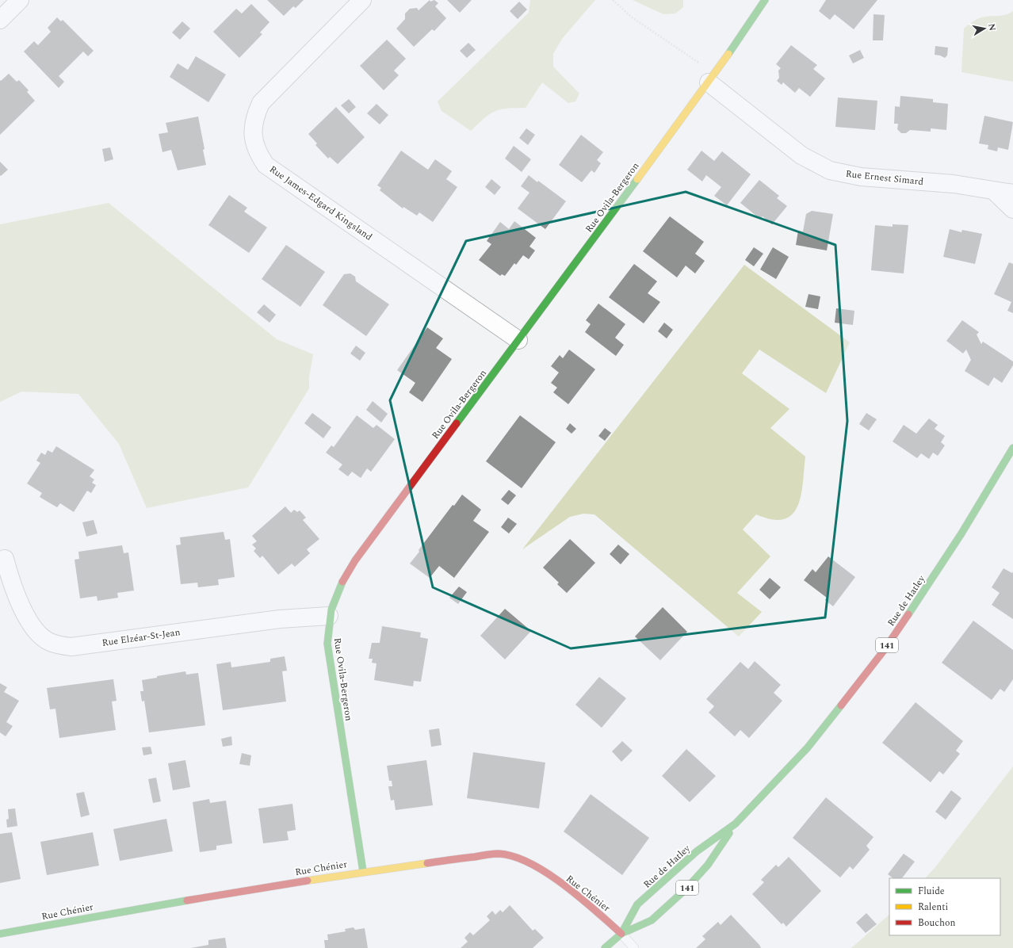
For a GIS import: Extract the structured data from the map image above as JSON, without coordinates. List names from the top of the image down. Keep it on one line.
{"streets":{"street":["Rue Ernest Simard","Rue Ovila-Bergeron","Rue James-Edgard Kingsland","Rue de Hatley","Rue Elzéar-St-Jean","141","Rue Chénier"]},"crossings":[["Rue Ernest Simard","Rue Ovila-Bergeron"],["Rue Ovila-Bergeron","Rue James-Edgard Kingsland"],["Rue Ovila-Bergeron","Rue Elzéar-St-Jean"],["Rue Ovila-Bergeron","Rue Chénier"],["Rue de Hatley","Rue Chénier"]],"legend":["Fluide","Ralenti","Bouchon"],"north":"right"}
